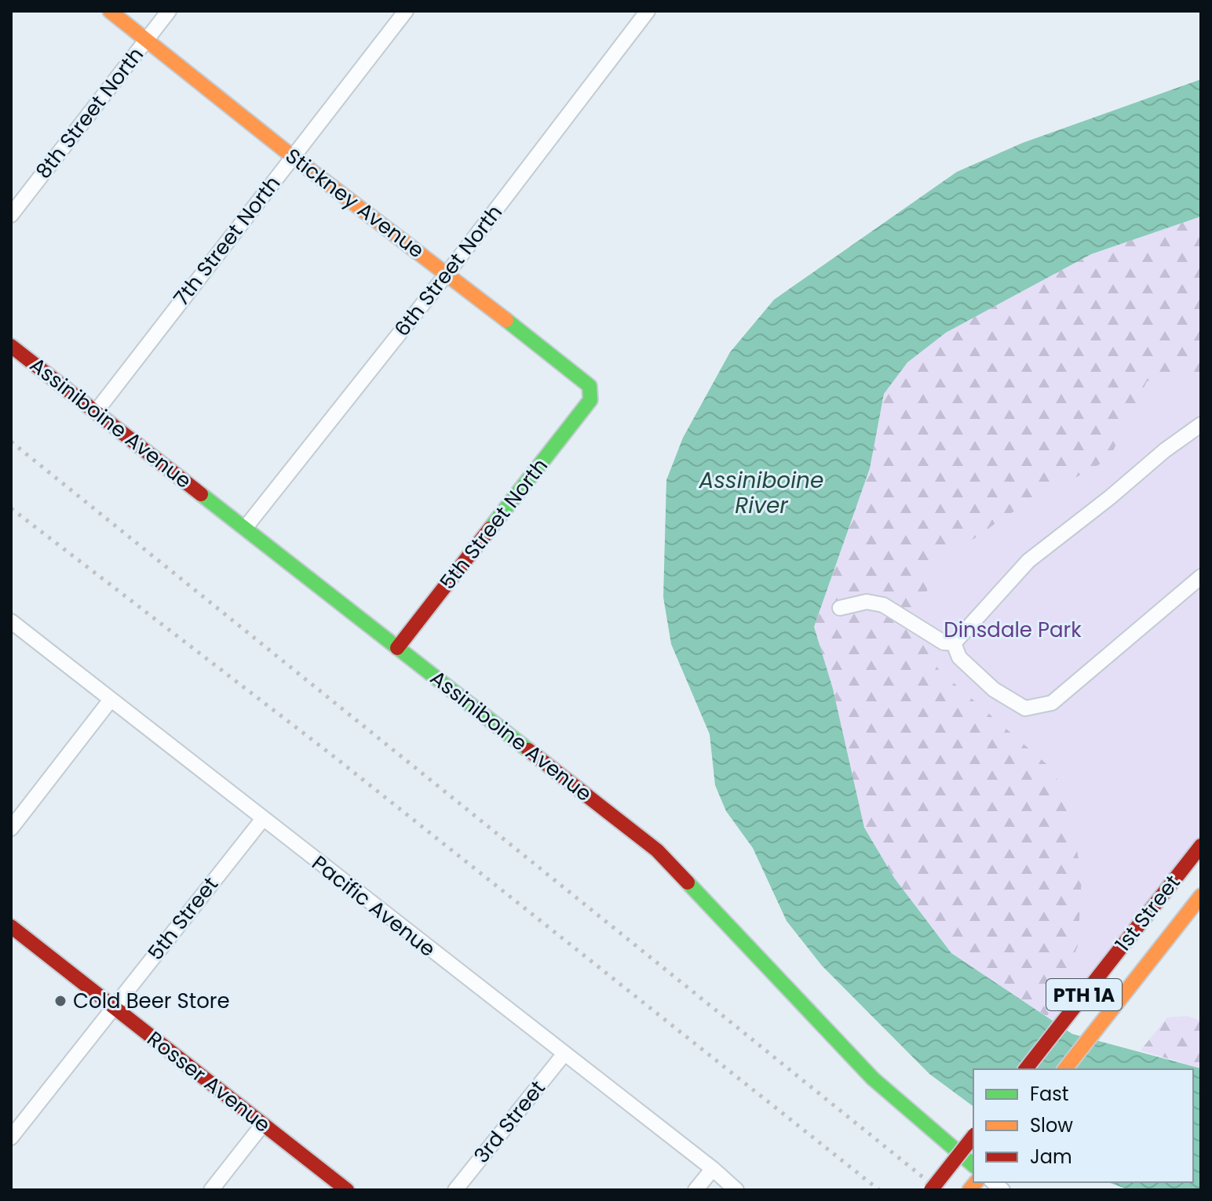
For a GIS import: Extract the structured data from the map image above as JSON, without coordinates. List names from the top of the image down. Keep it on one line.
{"streets":{"street":["8th Street North","Stickney Avenue","7th Street North","6th Street North","Assiniboine Avenue","5th Street North","Pacific Avenue","1st Street","5th Street","PTH 1A","Rosser Avenue","3rd Street"]},"crossings":[["8th Street North","Stickney Avenue"],["Stickney Avenue","7th Street North"],["Stickney Avenue","6th Street North"],["Stickney Avenue","5th Street North"],["7th Street North","Assiniboine Avenue"],["6th Street North","Assiniboine Avenue"],["Assiniboine Avenue","5th Street North"],["Pacific Avenue","5th Street"],["Pacific Avenue","3rd Street"],["5th Street","Rosser Avenue"]],"water":["Assiniboine River"],"parks":["Dinsdale Park"],"places":["Cold Beer Store"],"legend":["Fast","Slow","Jam"]}
